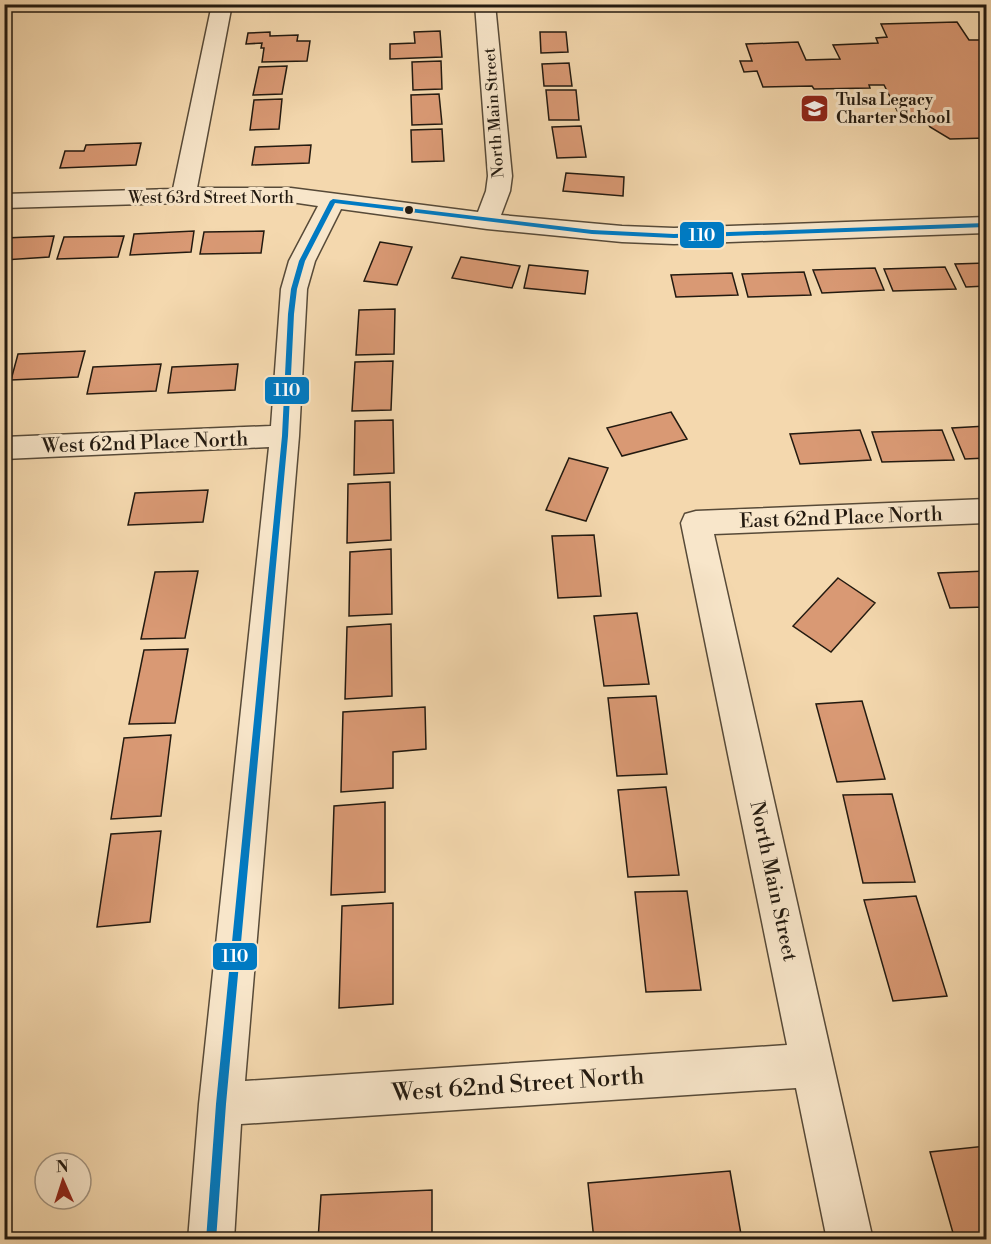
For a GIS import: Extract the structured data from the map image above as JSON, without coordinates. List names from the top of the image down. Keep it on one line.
{"streets":{"street":["North Main Street","West 63rd Street North","West 62nd Place North","East 62nd Place North","West 62nd Street North"]},"crossings":[["North Main Street","West 63rd Street North"],["North Main Street","East 62nd Place North"],["North Main Street","West 62nd Street North"]],"places":{"school or university":["Tulsa Legacy Charter School"]},"lines":["transit line 110"],"north":"top"}
